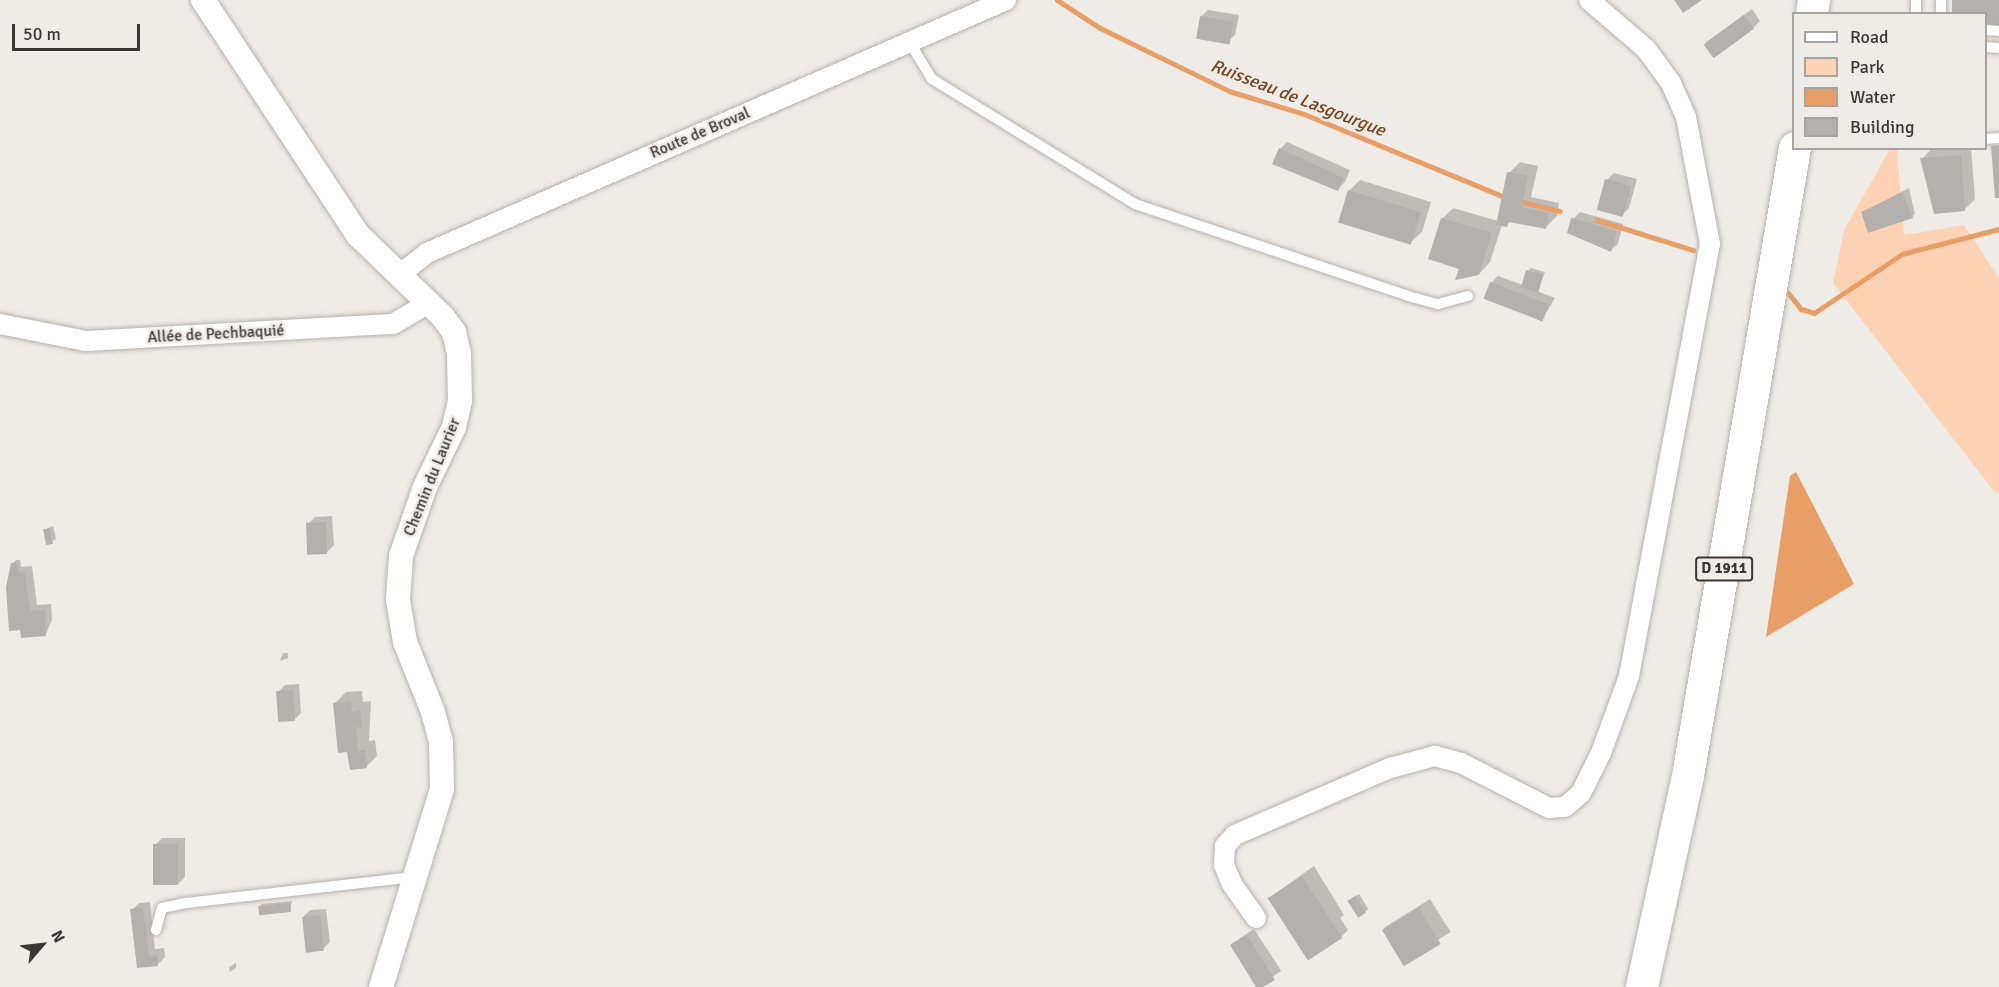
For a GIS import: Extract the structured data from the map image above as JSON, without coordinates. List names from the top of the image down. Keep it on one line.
{"streets":{"main road":["D 1911"],"street":["Route de Broval","Allée de Pechbaquié","Chemin du Laurier"]},"crossings":[["Route de Broval","Chemin du Laurier"],["Allée de Pechbaquié","Chemin du Laurier"]],"water":["Ruisseau de Lasgourgue"],"legend":["Road","Park","Water","Building"],"scale_bar":"50 m","north":"top right"}
